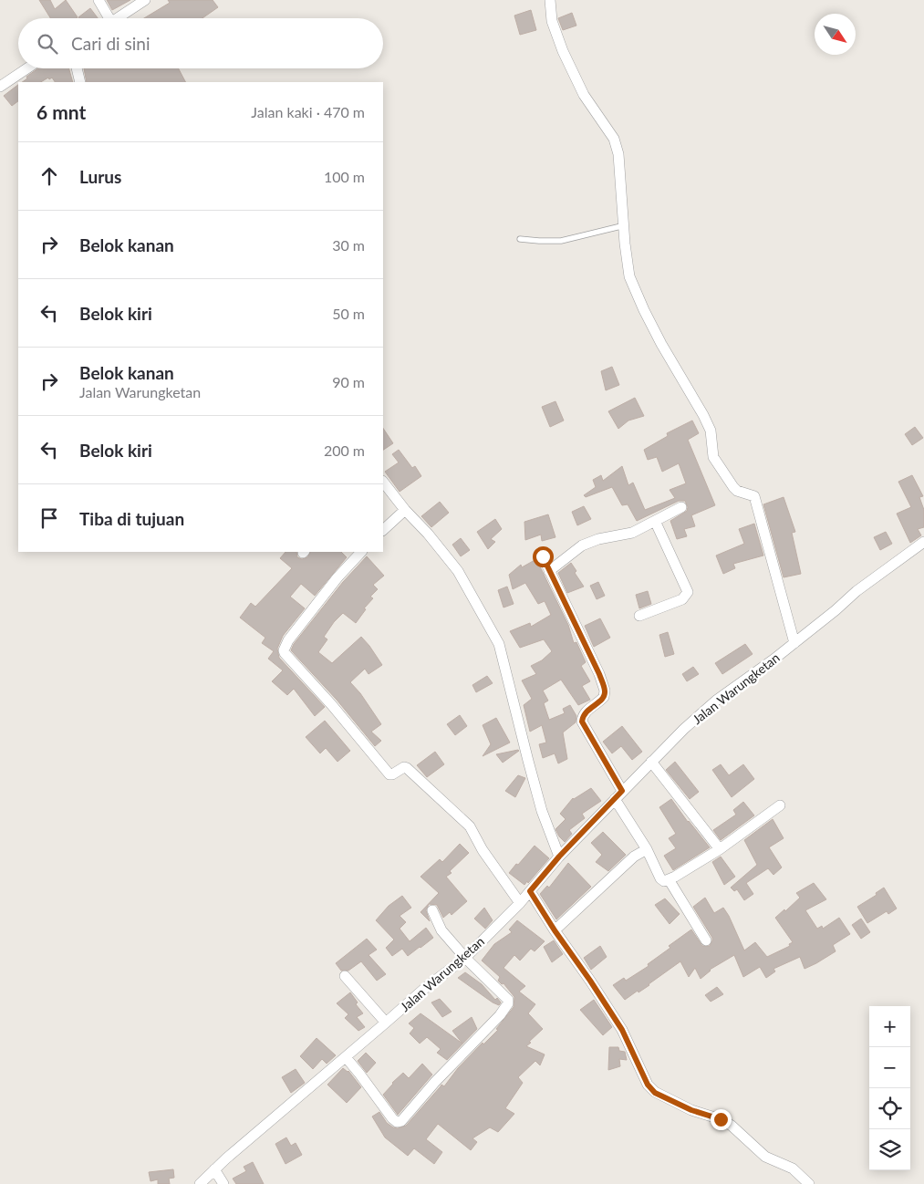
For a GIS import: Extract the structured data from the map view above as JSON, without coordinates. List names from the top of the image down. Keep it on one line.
{"streets":{"street":["Jalan Warungketan"]},"north":"bottom right","page":{"search":"Cari di sini","heading":["6 mnt","Jalan kaki · 470 m"],"list":[["Lurus","100 m"],["Belok kanan","30 m"],["Belok kiri","50 m"],["Belok kanan","Jalan Warungketan","90 m"],["Belok kiri","200 m"],"Tiba di tujuan"],"map_buttons":["+","−"]}}
